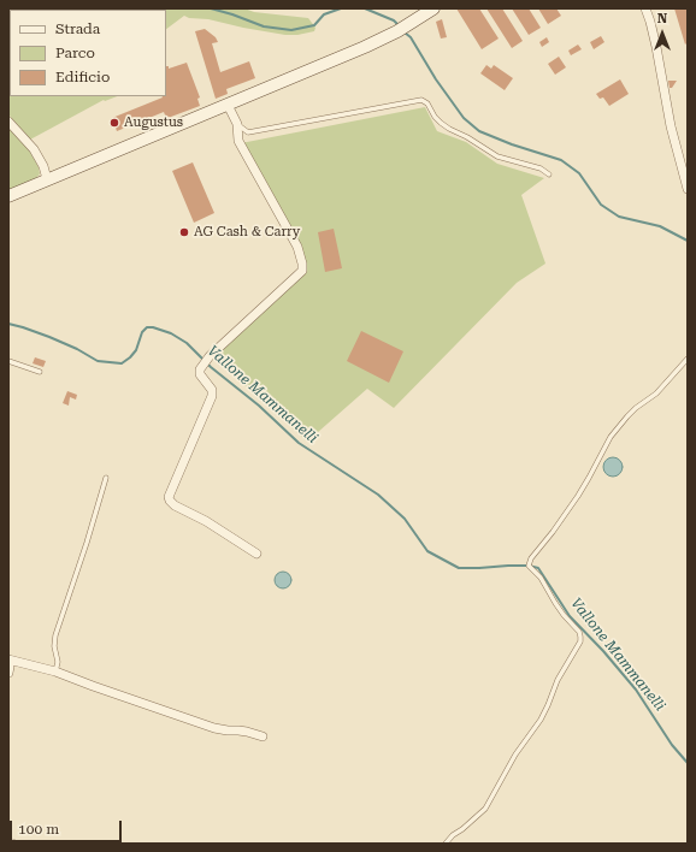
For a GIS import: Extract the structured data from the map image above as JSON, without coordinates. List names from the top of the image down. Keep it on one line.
{"water":["Vallone Mammanelli"],"places":["Augustus","AG Cash & Carry"],"legend":["Strada","Parco","Edificio"],"scale_bar":"100 m","north":"top"}
